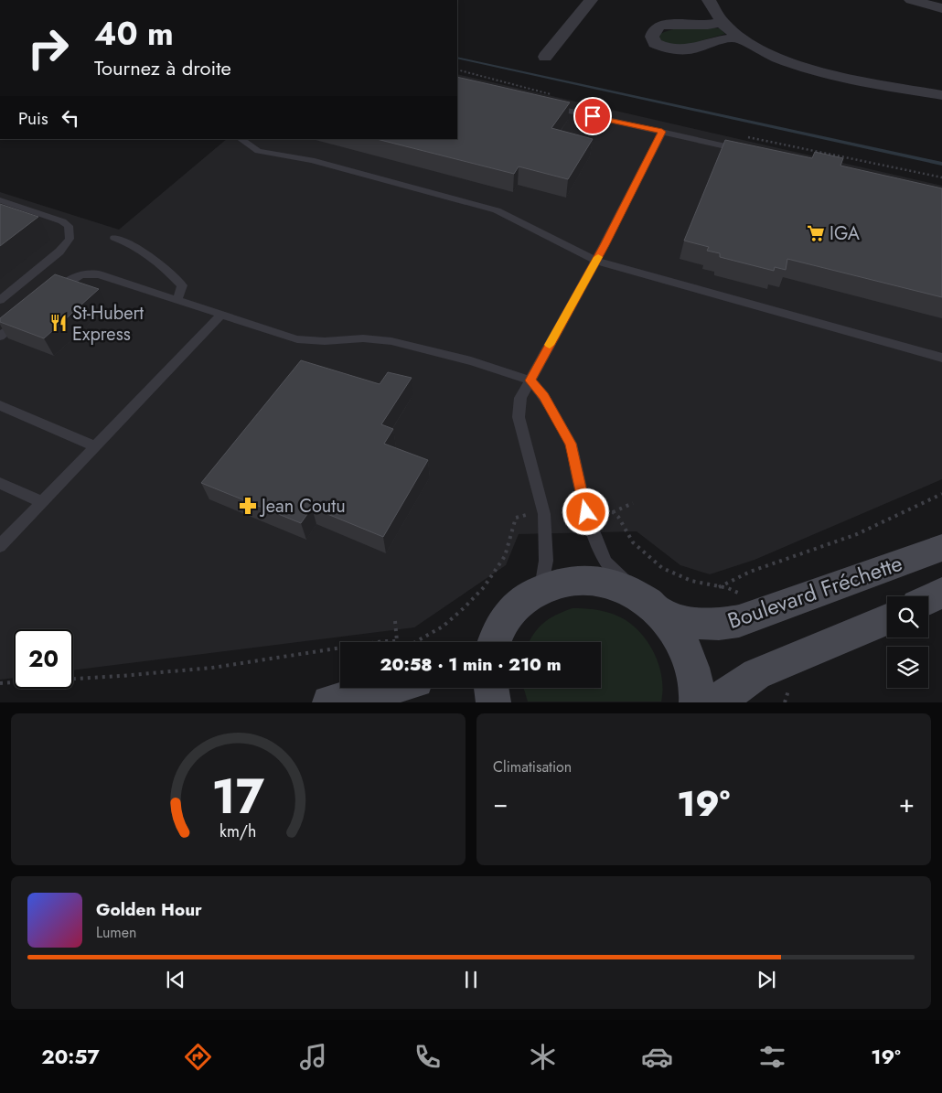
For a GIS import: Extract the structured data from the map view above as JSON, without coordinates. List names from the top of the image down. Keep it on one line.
{"streets":{"main road":["Boulevard Fréchette"]},"places":{"supermarket":["IGA"],"restaurant":["St-Hubert Express"],"pharmacy":["Jean Coutu"]},"page":{"turn":["40 m","Tournez à droite"],"then":"Puis","limit":"20","trip":"20:58 · 1 min · 210 m","tile":"Climatisation","heat":["−","19°","+"],"song":["Golden Hour","Lumen"],"tabs":["20:57","19°"],"gauge":["17","km/h"]}}
